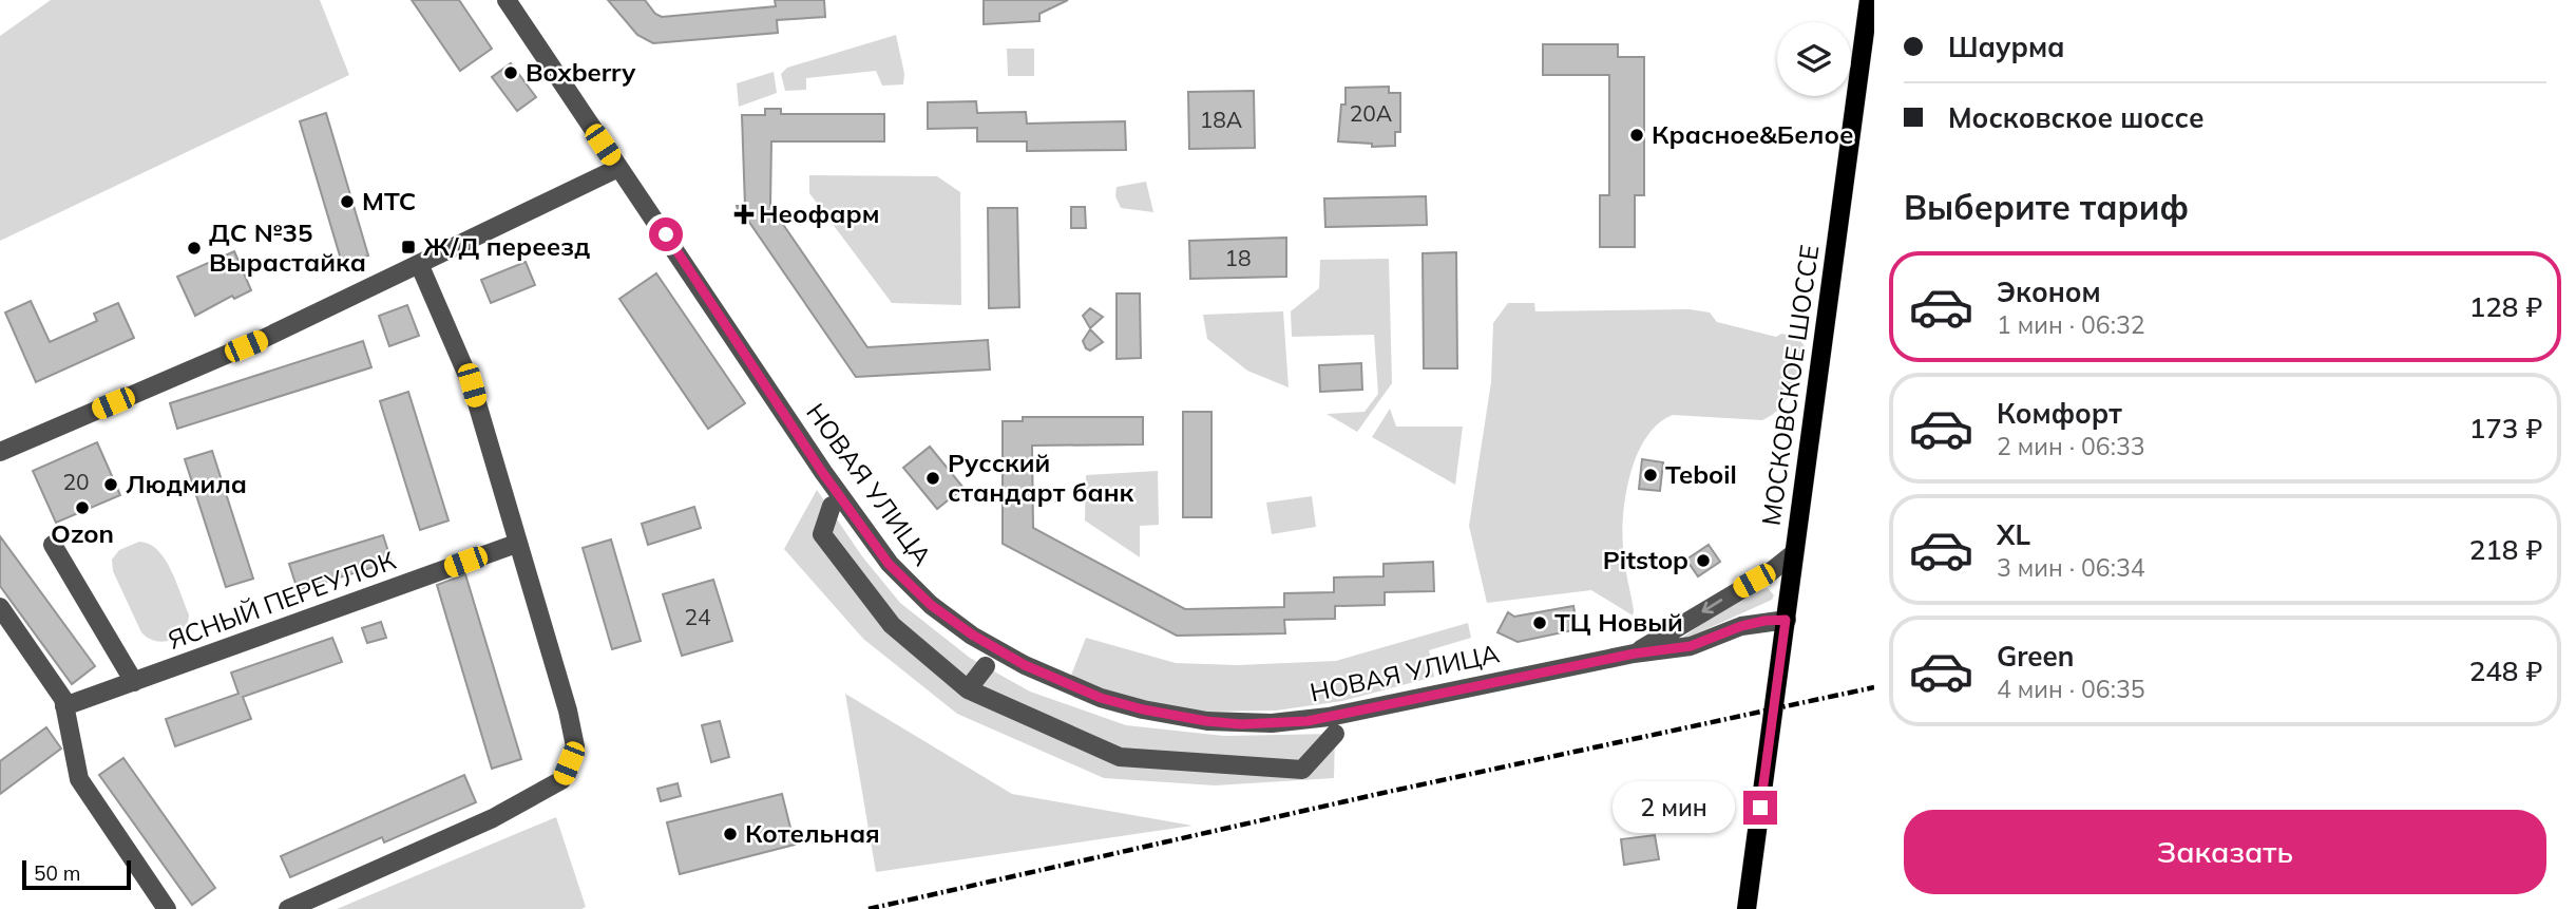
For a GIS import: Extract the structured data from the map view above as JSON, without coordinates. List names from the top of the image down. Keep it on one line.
{"streets":{"main road":["МОСКОВСКОЕ ШОССЕ"],"street":["НОВАЯ УЛИЦА","ЯСНЫЙ ПЕРЕУЛОК"]},"crossings":[["МОСКОВСКОЕ ШОССЕ","НОВАЯ УЛИЦА"]],"places":{"other":["Boxberry","Красное&Белое","МТС","ДС №35 Вырастайка","Teboil","Русский стандарт банк","Людмила","Ozon","Pitstop","ТЦ Новый","Котельная"],"health":["Неофарм"],"transit":["Ж/Д переезд"]},"house_numbers":["20А","18А","18","20","24"],"scale_bar":"50 m","page":{"banner":["Шаурма","Московское шоссе"],"heading":"Выберите тариф","list":[{"name":"Эконом","note":"1 мин · 06:32","value":"128 ₽"},{"name":"Комфорт","note":"2 мин · 06:33","value":"173 ₽"},{"name":"XL","note":"3 мин · 06:34","value":"218 ₽"},{"name":"Green","note":"4 мин · 06:35","value":"248 ₽"}],"bubble":"2 мин","buttons":"Заказать","scale":"50 m"}}
